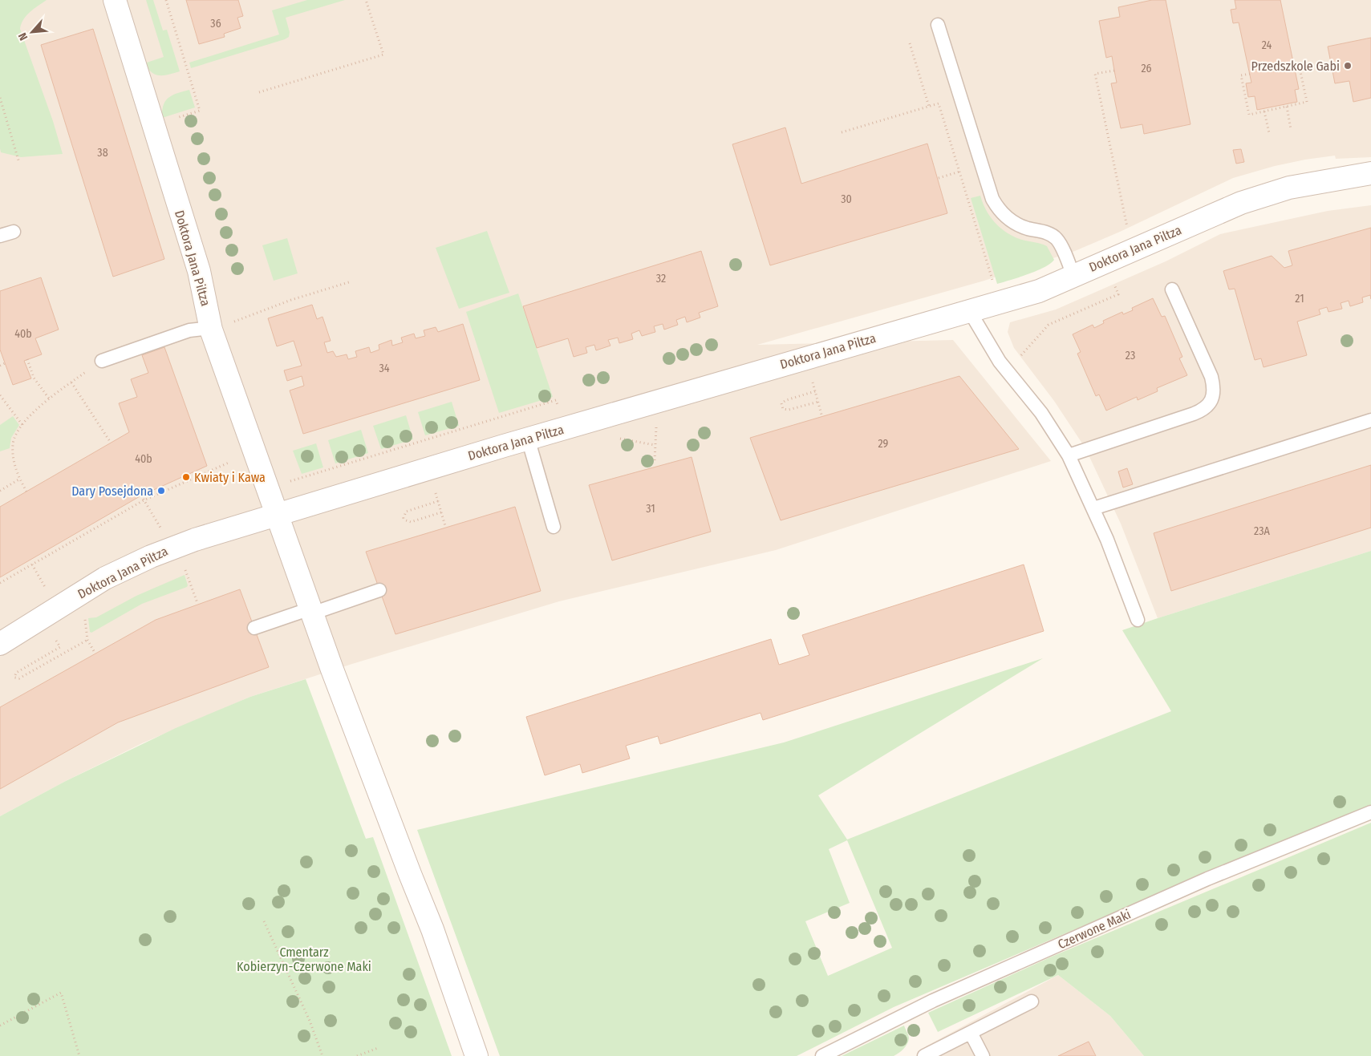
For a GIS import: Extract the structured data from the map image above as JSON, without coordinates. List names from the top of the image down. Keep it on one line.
{"streets":{"street":["Doktora Jana Piltza"],"lane":["Czerwone Maki"]},"parks":["Cmentarz Kobierzyn-Czerwone Maki"],"places":["Przedszkole Gabi","Kwiaty i Kawa","Dary Posejdona"],"house_numbers":["36","24","26","38","30","32","21","40b","23","34","29","40b","31","23A"],"north":"bottom left"}
